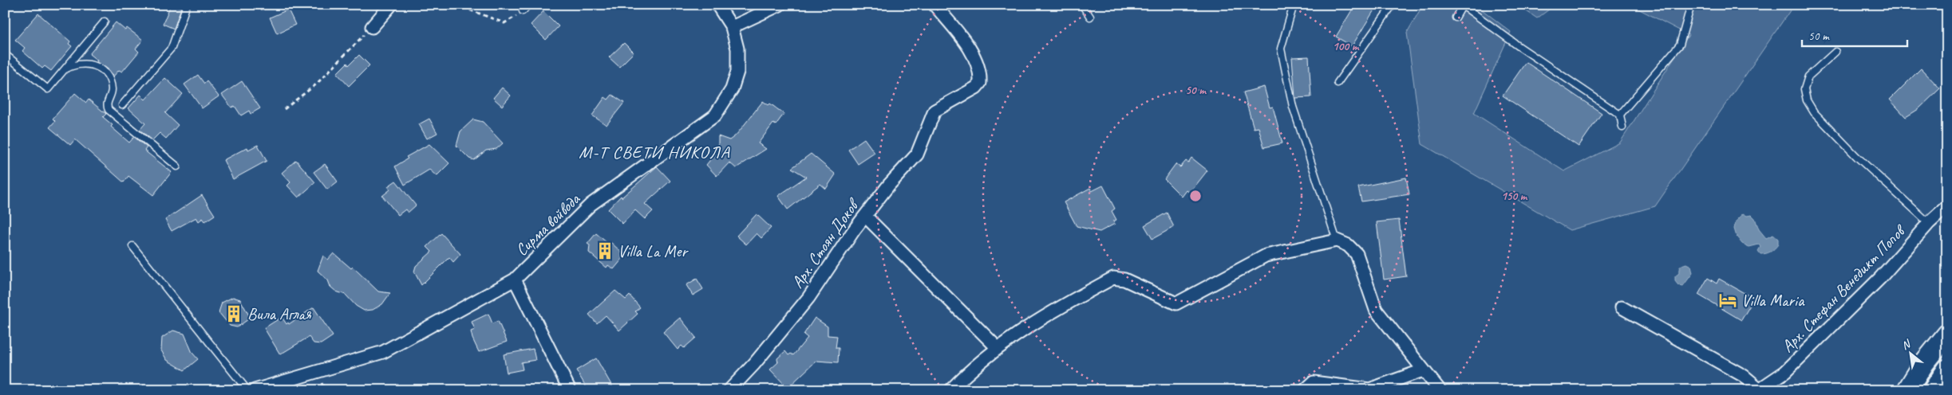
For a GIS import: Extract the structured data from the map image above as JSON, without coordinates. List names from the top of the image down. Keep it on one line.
{"streets":{"street":["Сирма войвода","Арх. Стоян Доков","Арх. Стефан Венедикт Попов"]},"districts":["М-Т СВЕТИ НИКОЛА"],"places":{"building":["Villa La Mer","Вила Аглая"],"hotel":["Villa Maria"]},"scale_bar":"50 m","north":"top left","rings":["100 m","50 m","150 m"]}
